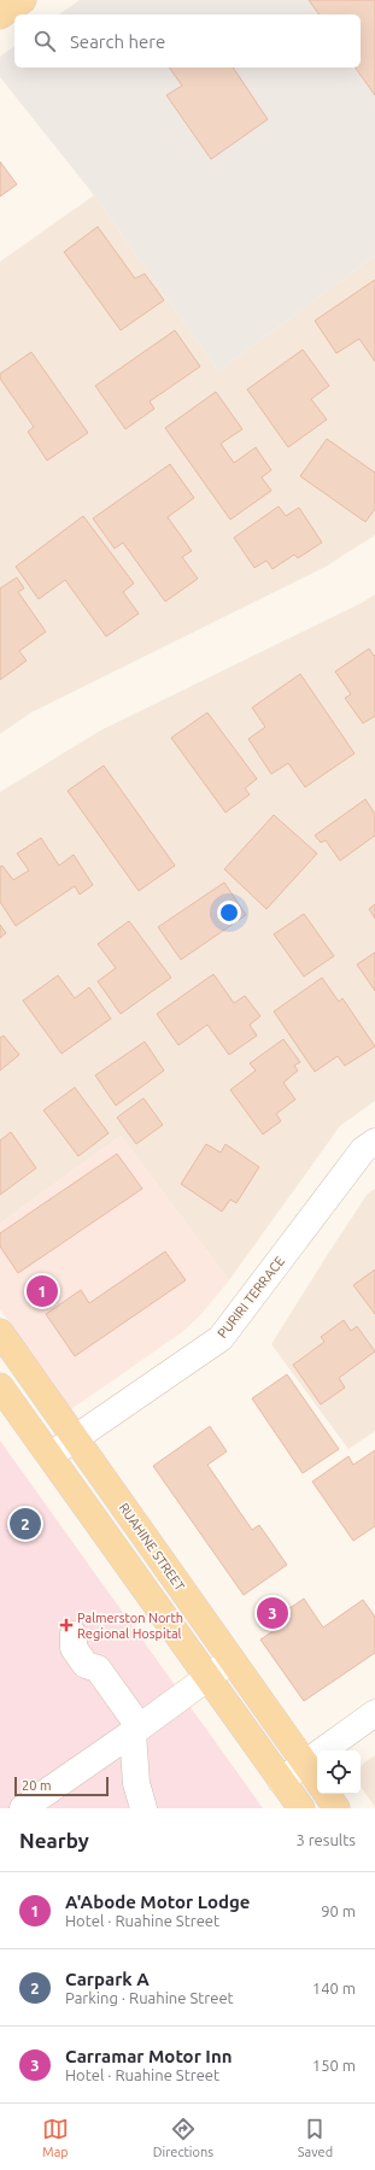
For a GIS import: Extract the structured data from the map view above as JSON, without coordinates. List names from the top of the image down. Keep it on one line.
{"streets":{"main road":["RUAHINE STREET"],"street":["PURIRI TERRACE"]},"crossings":[["PURIRI TERRACE","RUAHINE STREET"]],"places":{"health":["Palmerston North Regional Hospital"]},"scale_bar":"20 m","page":{"search":"Search here","pins":["1","2","3"],"scale":"20 m","heading":["Nearby","3 results"],"list":[{"mark":"1","name":"A'Abode Motor Lodge","note":"Hotel · Ruahine Street","value":"90 m"},{"mark":"2","name":"Carpark A","note":"Parking · Ruahine Street","value":"140 m"},{"mark":"3","name":"Carramar Motor Inn","note":"Hotel · Ruahine Street","value":"150 m"}],"nav":["Map","Directions","Saved"]}}
